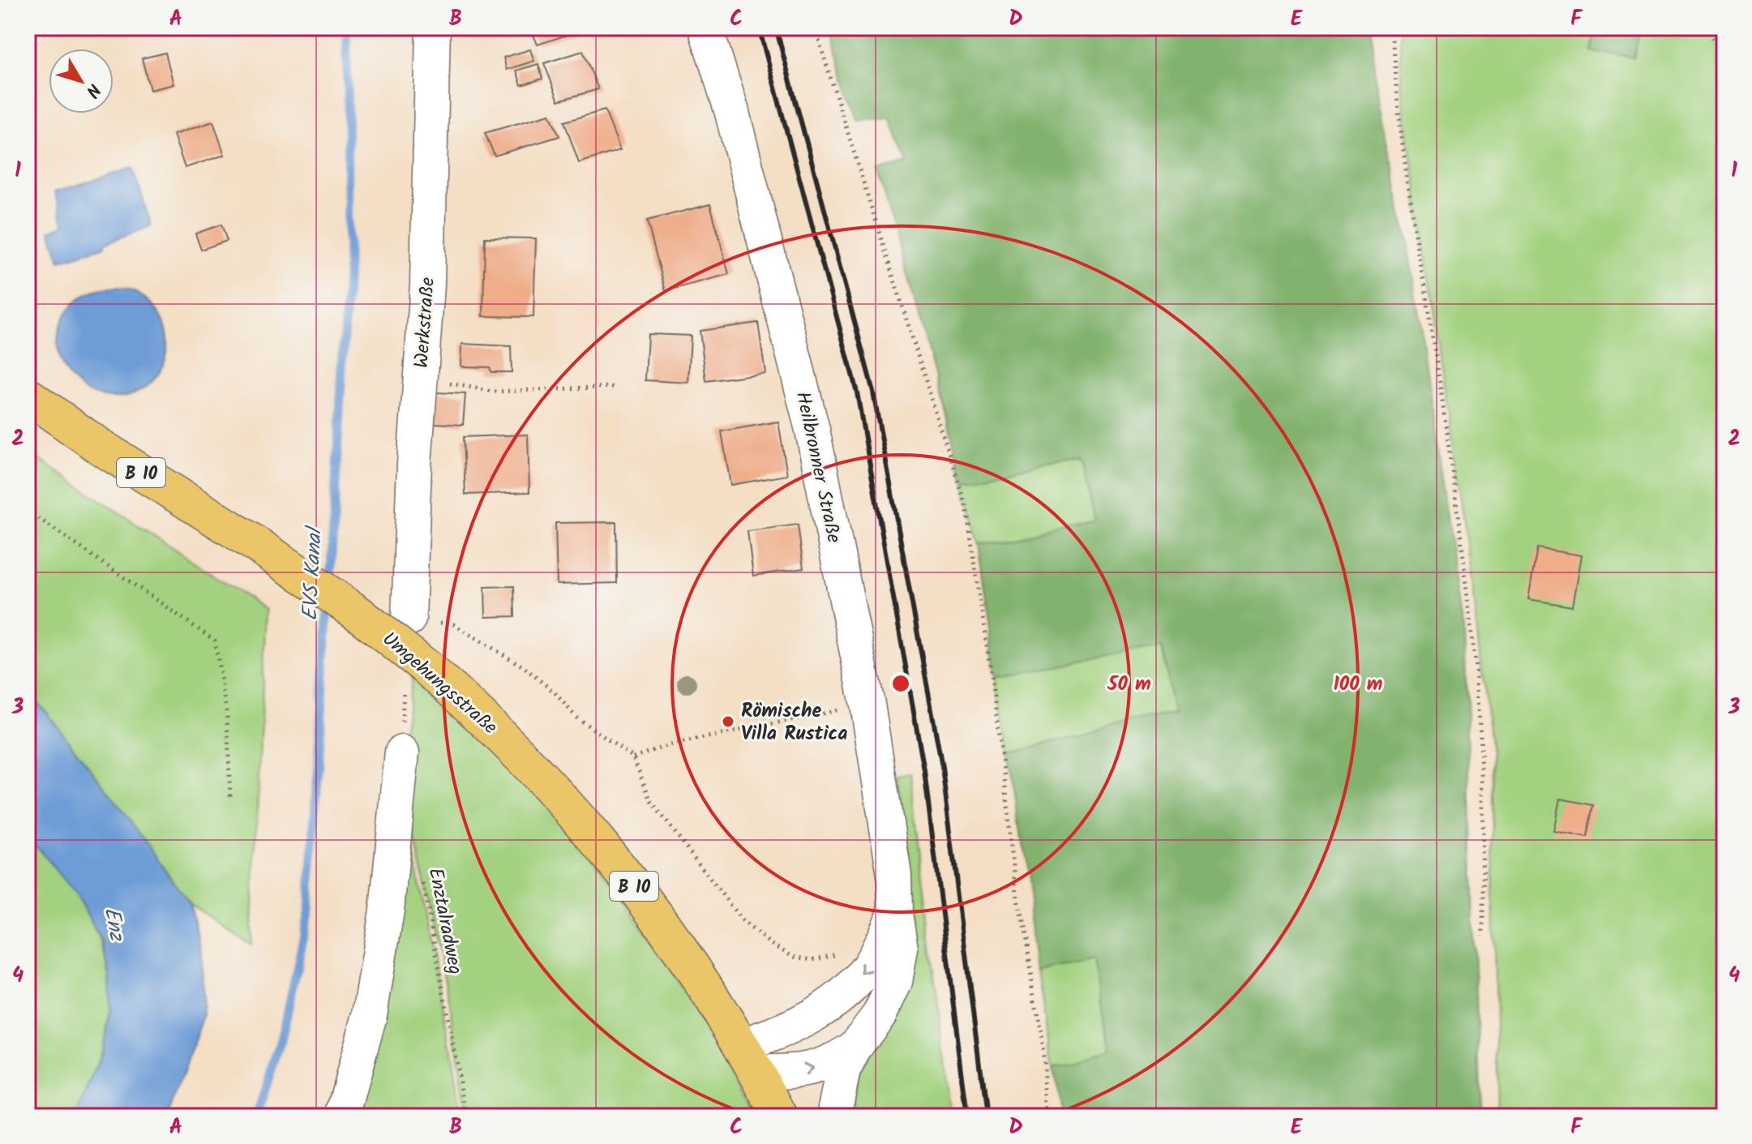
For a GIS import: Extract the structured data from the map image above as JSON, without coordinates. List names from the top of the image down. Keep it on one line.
{"streets":{"main road":["B 10","Umgehungsstraße"],"street":["Werkstraße","Heilbronner Straße"],"path":["Enztalradweg"]},"crossings":[["Heilbronner Straße","B 10"],["Heilbronner Straße","Umgehungsstraße"],["B 10","Umgehungsstraße"]],"water":["EVS Kanal","Enz"],"places":["Römische Villa Rustica"],"north":"bottom right","grid":{"columns":["A","B","C","D","E","F"],"rows":["1","2","3","4"]},"rings":["50 m","100 m"]}
